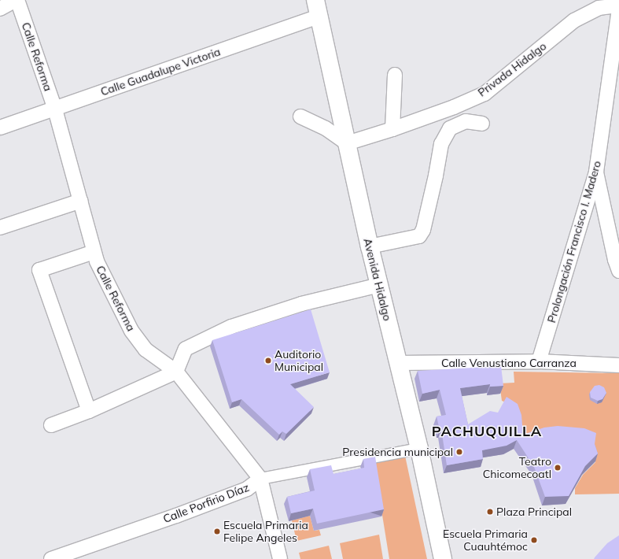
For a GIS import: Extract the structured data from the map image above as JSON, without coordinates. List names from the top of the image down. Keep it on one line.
{"streets":{"street":["Calle Reforma","Privada Hidalgo","Calle Guadalupe Victoria","Prolongación Francisco I. Madero","Avenida Hidalgo","Calle Venustiano Carranza","Calle Porfirio Díaz"]},"crossings":[["Calle Reforma","Calle Guadalupe Victoria"],["Calle Reforma","Calle Porfirio Díaz"],["Privada Hidalgo","Avenida Hidalgo"],["Calle Guadalupe Victoria","Avenida Hidalgo"],["Prolongación Francisco I. Madero","Calle Venustiano Carranza"],["Avenida Hidalgo","Calle Venustiano Carranza"],["Avenida Hidalgo","Calle Porfirio Díaz"]],"districts":["PACHUQUILLA"],"places":["Auditorio Municipal","Presidencia municipal","Teatro Chicomecoatl","Plaza Principal","Escuela Primaria Felipe Angeles","Escuela Primaria Cuauhtémoc"]}
